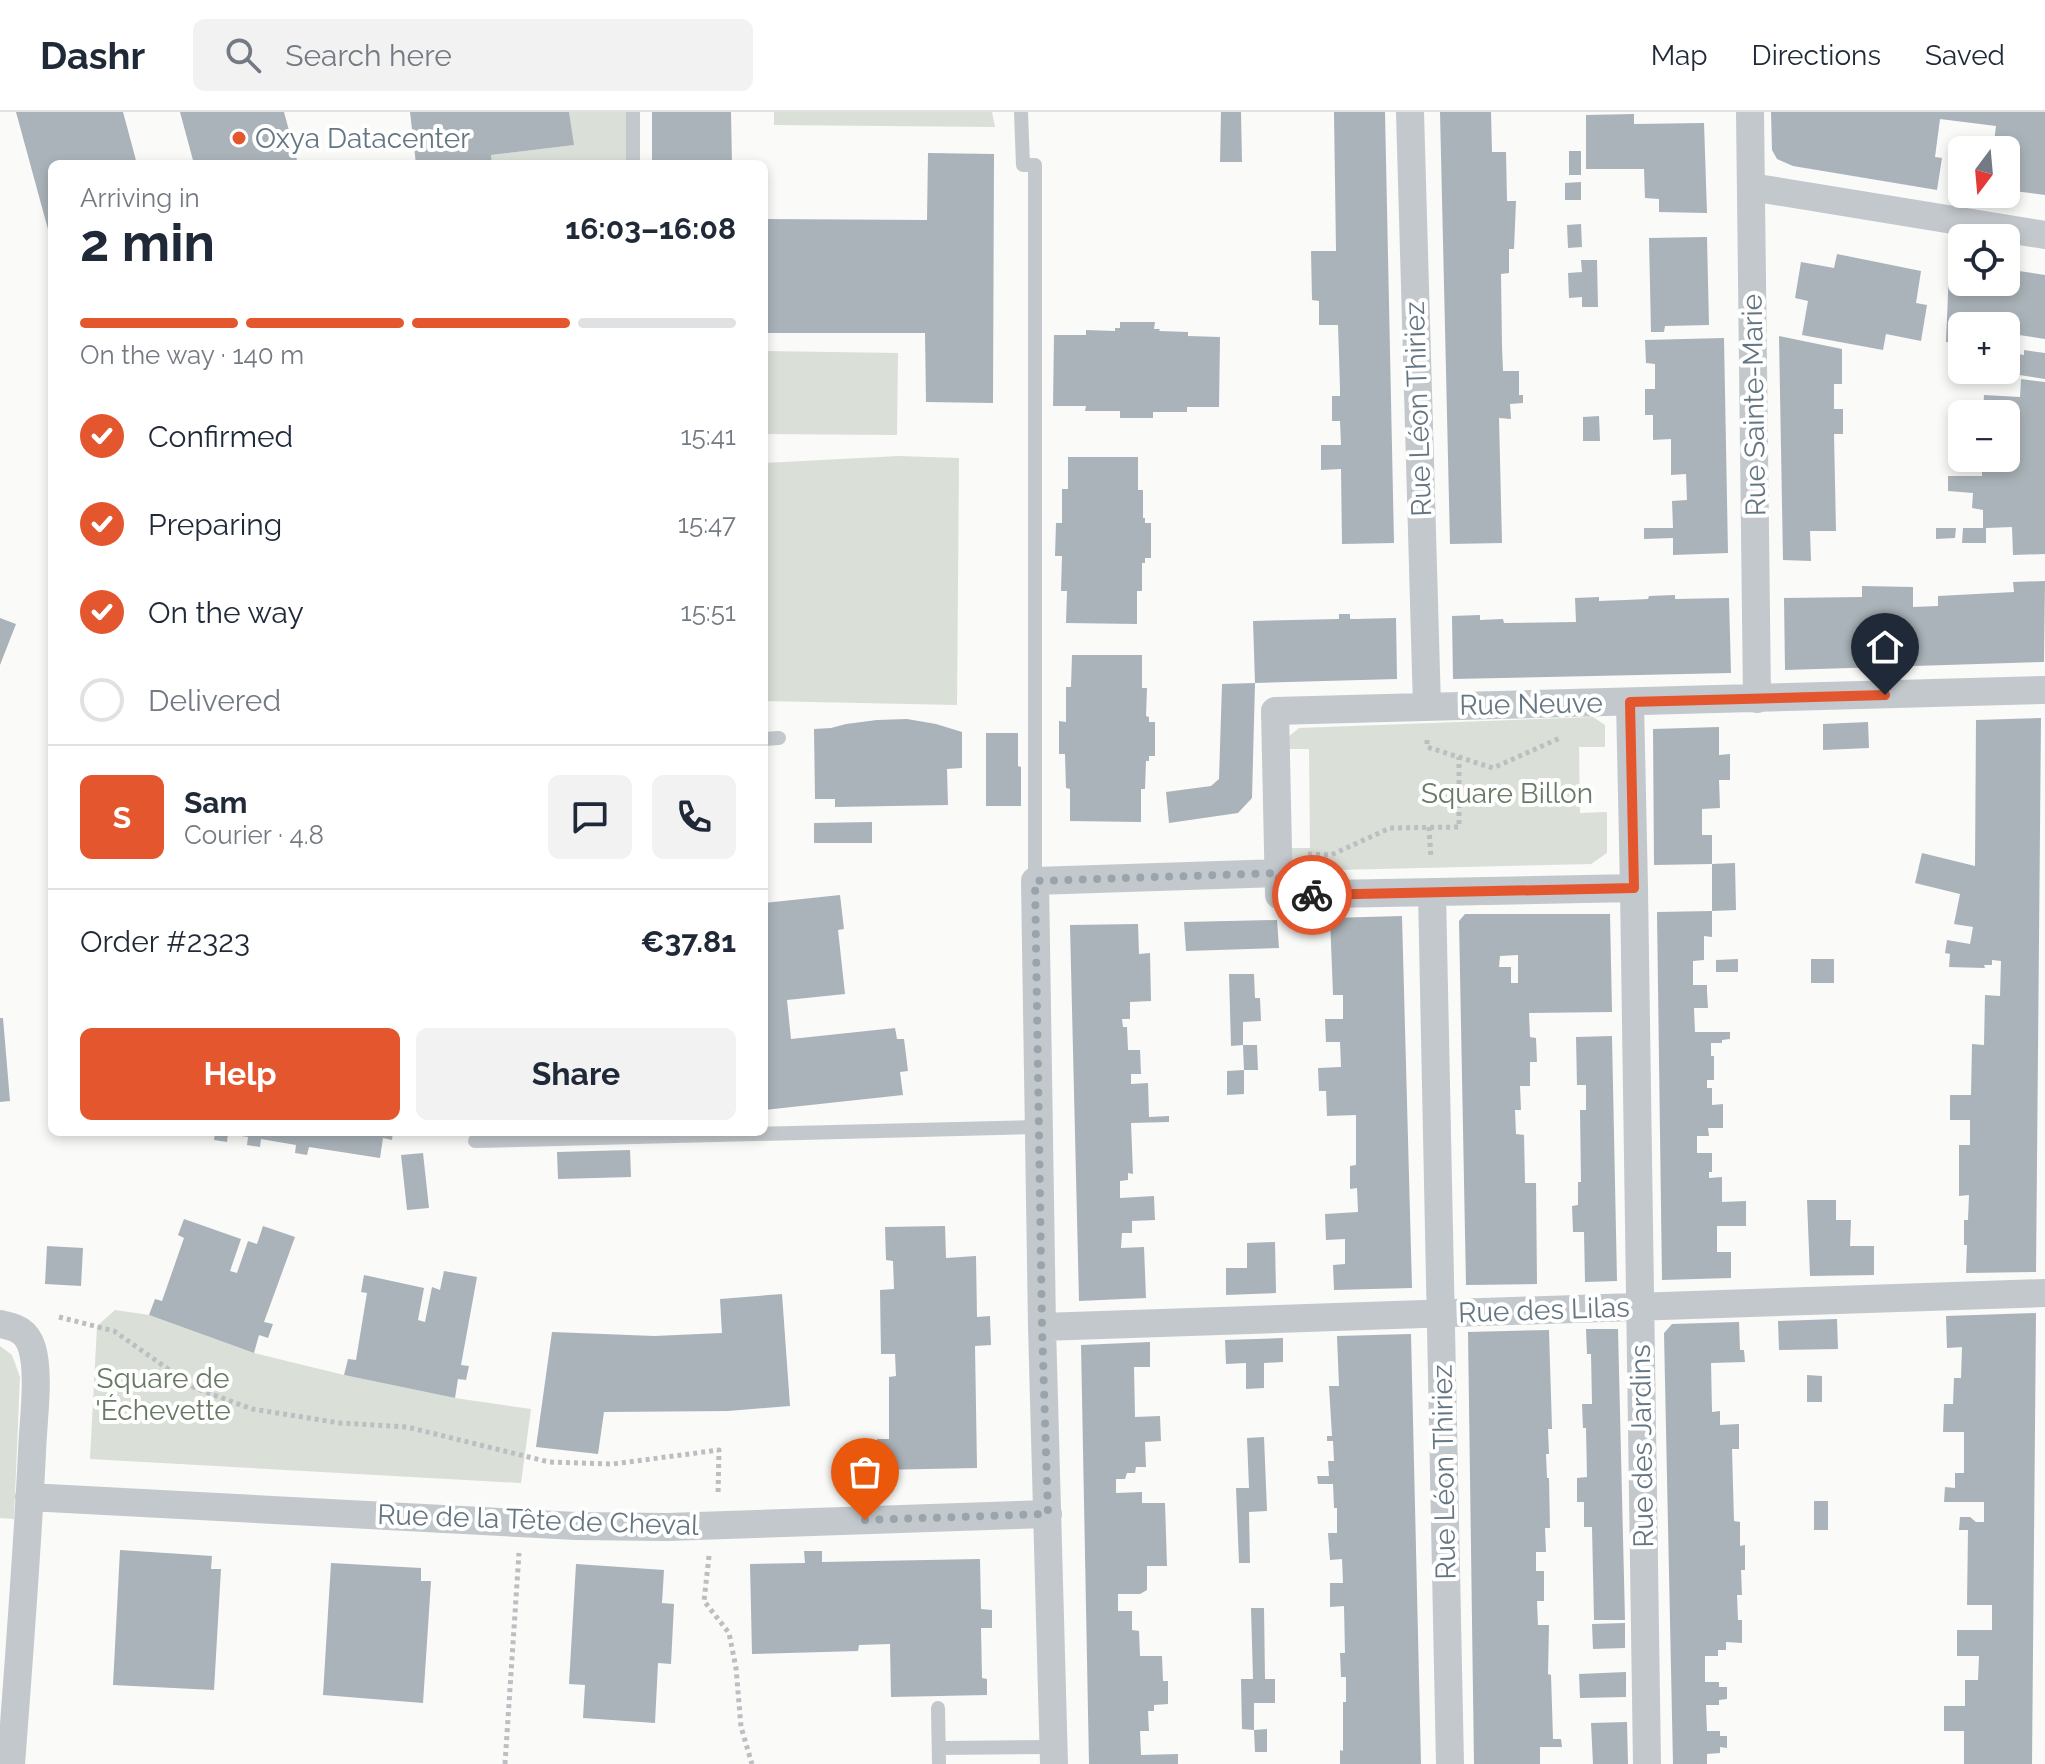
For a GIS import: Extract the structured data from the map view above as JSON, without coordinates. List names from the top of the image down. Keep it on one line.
{"streets":{"street":["Rue Sainte-Marie","Rue Léon Thiriez","Rue Neuve","Rue des Lilas","Rue des Jardins","Rue de la Tête de Cheval"]},"crossings":[["Rue Sainte-Marie","Rue Neuve"],["Rue Léon Thiriez","Rue Neuve"],["Rue Léon Thiriez","Rue des Lilas"],["Rue des Lilas","Rue des Jardins"]],"parks":["Square Billon","Square de 'Échevette"],"places":["Oxya Datacenter"],"north":"bottom","page":{"header":"Dashr","search":"Search here","nav":["Map","Directions","Saved"],"map_buttons":["+","−"],"heading":["2 min","Arriving in","16:03–16:08"],"panel":["Sam","Courier · 4.8","Order #2323","€37.81"],"bar":"On the way · 140 m","list":[["Confirmed","15:41"],["Preparing","15:47"],["On the way","15:51"],"Delivered"],"round":"S","buttons":["Help","Share"]}}
